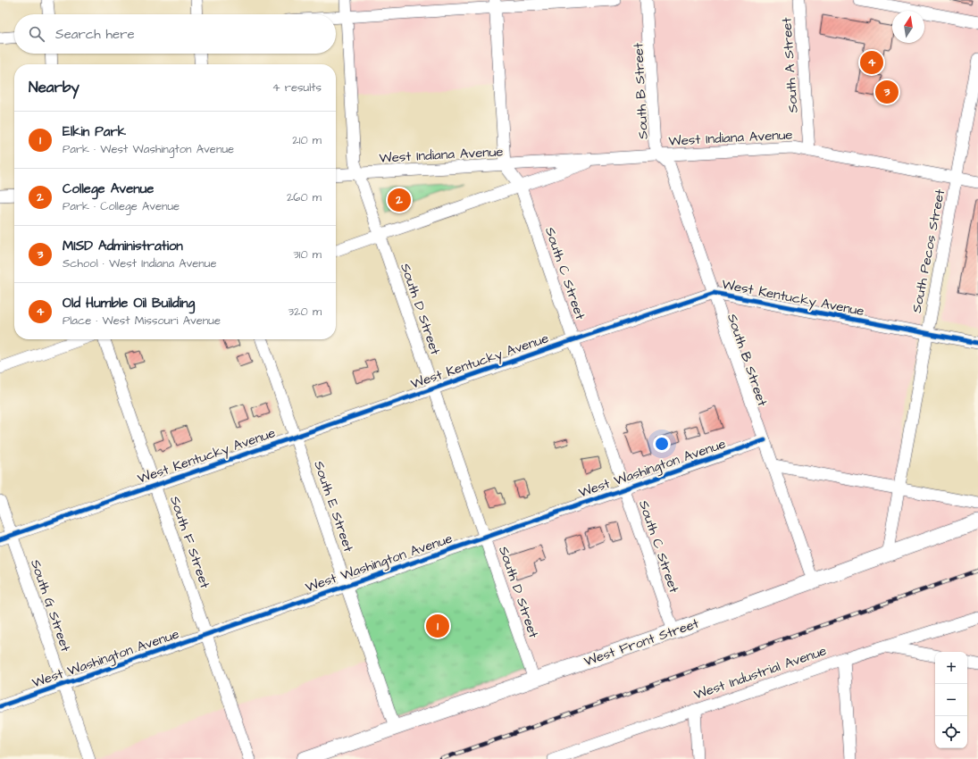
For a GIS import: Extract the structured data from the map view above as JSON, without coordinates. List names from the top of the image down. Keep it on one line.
{"streets":{"main road":["West Front Street"],"street":["South A Street","South B Street","West Indiana Avenue","South Pecos Street","South C Street","West Kentucky Avenue","South D Street","West Washington Avenue","South E Street","South F Street","South G Street","West Industrial Avenue"]},"crossings":[["South A Street","West Indiana Avenue"],["South B Street","West Indiana Avenue"],["South B Street","West Kentucky Avenue"],["South B Street","West Washington Avenue"],["South B Street","West Front Street"],["West Indiana Avenue","South Pecos Street"],["West Indiana Avenue","South C Street"],["West Indiana Avenue","South D Street"],["South Pecos Street","West Kentucky Avenue"],["South Pecos Street","West Front Street"],["South C Street","West Kentucky Avenue"],["South C Street","West Washington Avenue"],["South C Street","West Front Street"],["West Kentucky Avenue","South D Street"],["West Kentucky Avenue","South E Street"],["West Kentucky Avenue","South F Street"],["West Kentucky Avenue","South G Street"],["South D Street","West Washington Avenue"],["South D Street","West Front Street"],["West Washington Avenue","South E Street"],["West Washington Avenue","South F Street"],["West Washington Avenue","South G Street"],["South E Street","West Front Street"]],"north":"top","page":{"search":"Search here","pins":["4","3","2","1"],"heading":["Nearby","4 results"],"list":[{"mark":"1","name":"Elkin Park","note":"Park · West Washington Avenue","value":"210 m"},{"mark":"2","name":"College Avenue","note":"Park · College Avenue","value":"260 m"},{"mark":"3","name":"MISD Administration","note":"School · West Indiana Avenue","value":"310 m"},{"mark":"4","name":"Old Humble Oil Building","note":"Place · West Missouri Avenue","value":"320 m"}],"map_buttons":["+","−"]}}
